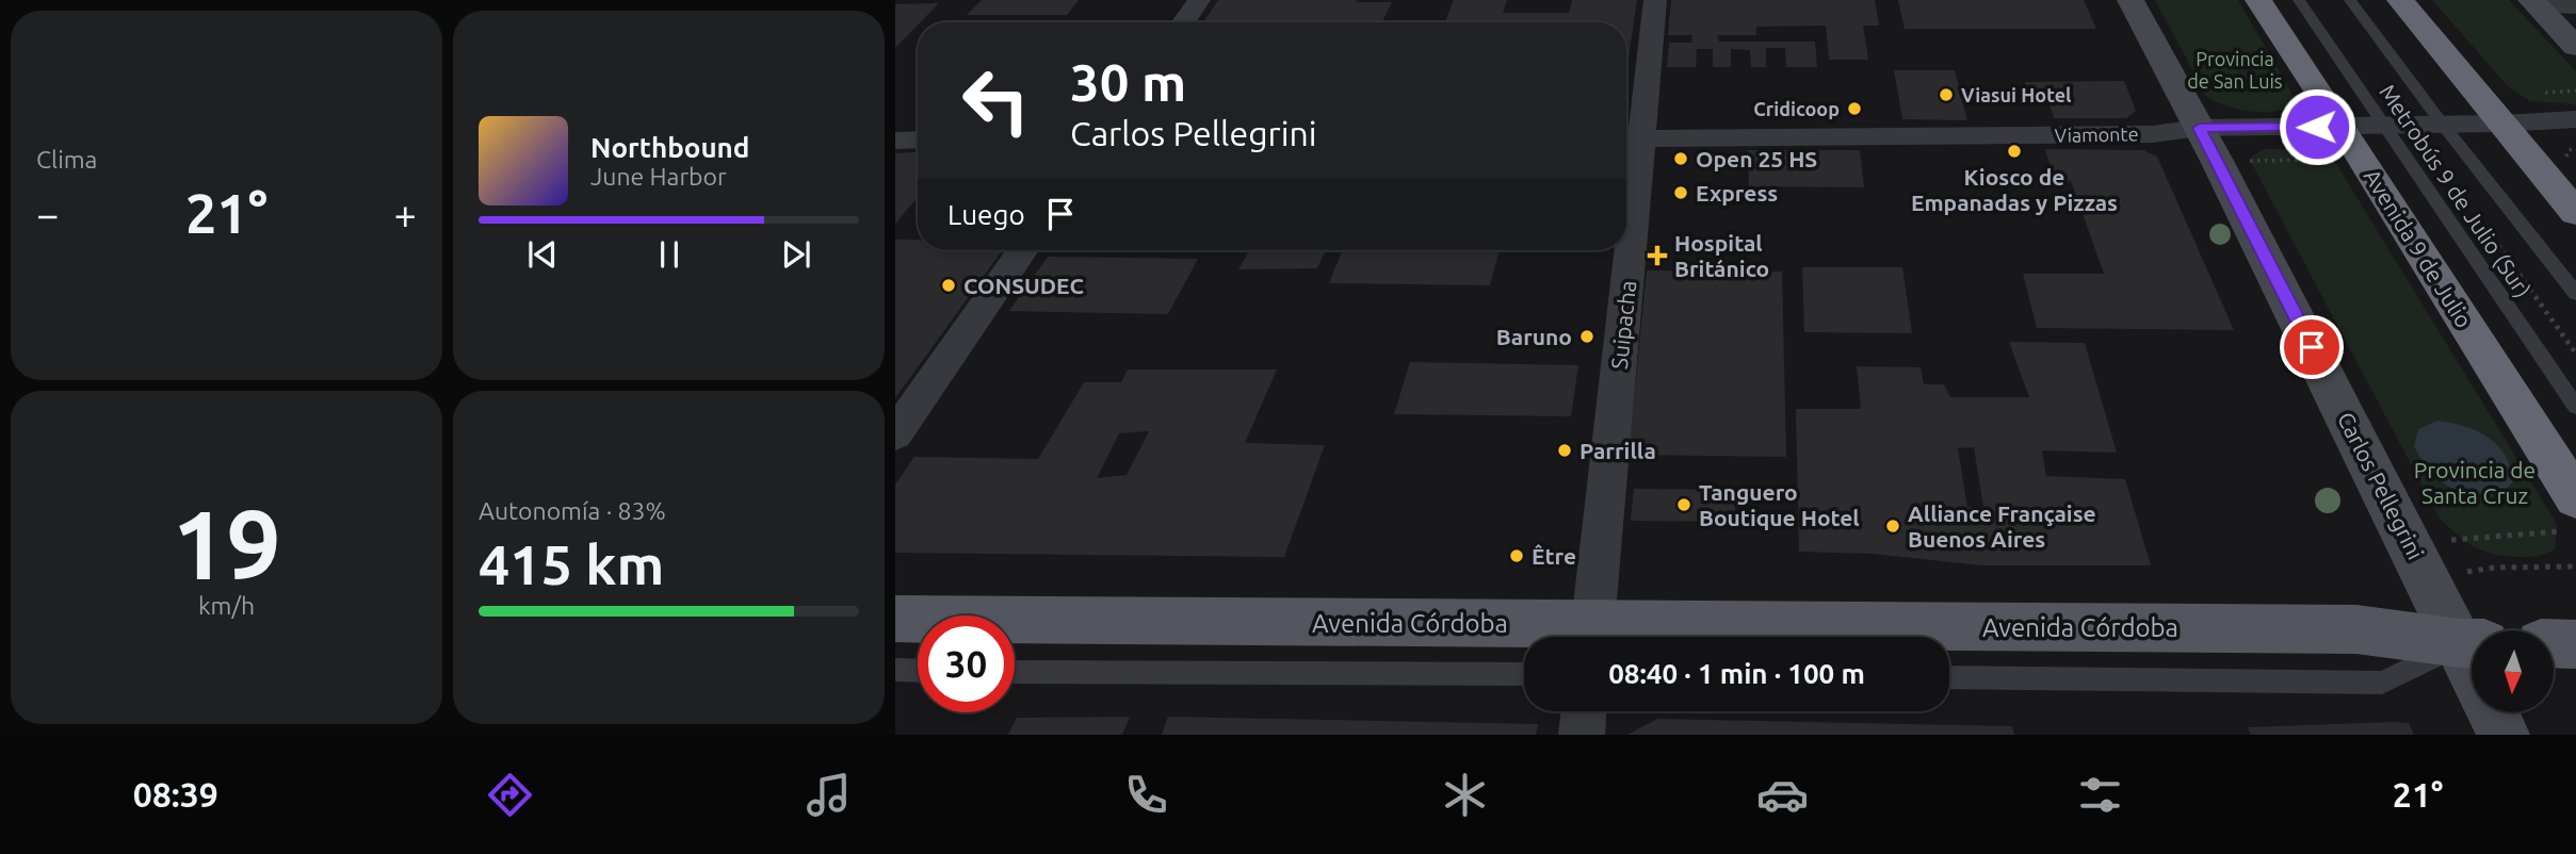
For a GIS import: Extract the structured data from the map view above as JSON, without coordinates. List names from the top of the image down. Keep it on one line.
{"streets":{"highway":["Avenida 9 de Julio"],"main road":["Avenida Córdoba"],"street":["Viamonte","Suipacha","Carlos Pellegrini"],"lane":["Metrobús 9 de Julio (Sur)"]},"crossings":[["Viamonte","Metrobús 9 de Julio (Sur)"],["Viamonte","Avenida 9 de Julio"],["Viamonte","Suipacha"],["Viamonte","Carlos Pellegrini"]],"parks":["Provincia de San Luis","Provincia de Santa Cruz"],"places":{"other":["Viasui Hotel","Cridicoop","Kiosco de Empanadas y Pizzas","Open 25 HS","Express","CONSUDEC","Baruno","Parrilla","Tanguero Boutique Hotel","Alliance Française Buenos Aires","Être"],"health":["Hospital Británico"]},"north":"bottom","page":{"tile":["Clima",["19","km/h"],["Autonomía · 83%","415 km"]],"turn":["30 m","Carlos Pellegrini"],"song":["Northbound","June Harbor"],"then":"Luego","heat":["−","21°","+"],"limit":"30","trip":"08:40 · 1 min · 100 m","tabs":["08:39","21°"]}}
